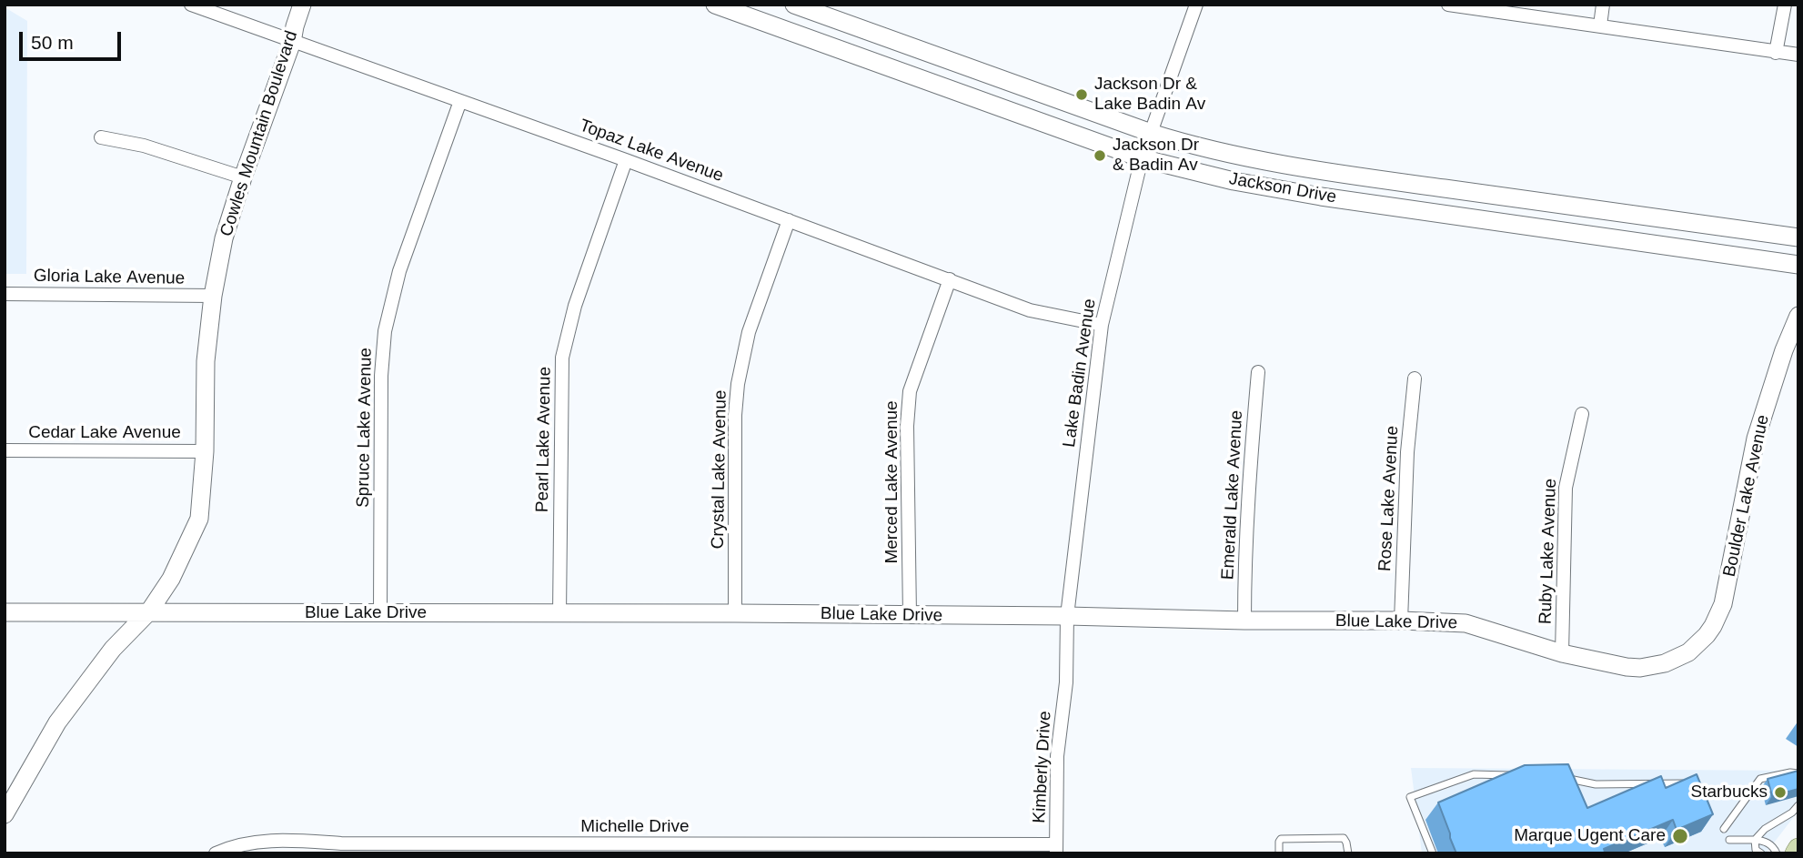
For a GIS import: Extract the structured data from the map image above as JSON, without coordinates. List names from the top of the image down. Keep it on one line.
{"streets":{"street":["Cowles Mountain Boulevard","Topaz Lake Avenue","Jackson Drive","Gloria Lake Avenue","Lake Badin Avenue","Spruce Lake Avenue","Cedar Lake Avenue","Pearl Lake Avenue","Crystal Lake Avenue","Merced Lake Avenue","Emerald Lake Avenue","Boulder Lake Avenue","Rose Lake Avenue","Ruby Lake Avenue","Blue Lake Drive","Kimberly Drive","Michelle Drive"]},"crossings":[["Cowles Mountain Boulevard","Topaz Lake Avenue"],["Cowles Mountain Boulevard","Gloria Lake Avenue"],["Cowles Mountain Boulevard","Cedar Lake Avenue"],["Cowles Mountain Boulevard","Blue Lake Drive"],["Topaz Lake Avenue","Lake Badin Avenue"],["Topaz Lake Avenue","Spruce Lake Avenue"],["Topaz Lake Avenue","Pearl Lake Avenue"],["Topaz Lake Avenue","Crystal Lake Avenue"],["Topaz Lake Avenue","Merced Lake Avenue"],["Jackson Drive","Lake Badin Avenue"],["Lake Badin Avenue","Blue Lake Drive"],["Lake Badin Avenue","Kimberly Drive"],["Spruce Lake Avenue","Blue Lake Drive"],["Pearl Lake Avenue","Blue Lake Drive"],["Crystal Lake Avenue","Blue Lake Drive"],["Merced Lake Avenue","Blue Lake Drive"],["Emerald Lake Avenue","Blue Lake Drive"],["Boulder Lake Avenue","Blue Lake Drive"],["Rose Lake Avenue","Blue Lake Drive"],["Ruby Lake Avenue","Blue Lake Drive"],["Kimberly Drive","Michelle Drive"]],"places":["Jackson Dr & Lake Badin Av","Jackson Dr & Badin Av","Starbucks","Marque Ugent Care"],"scale_bar":"50 m"}
